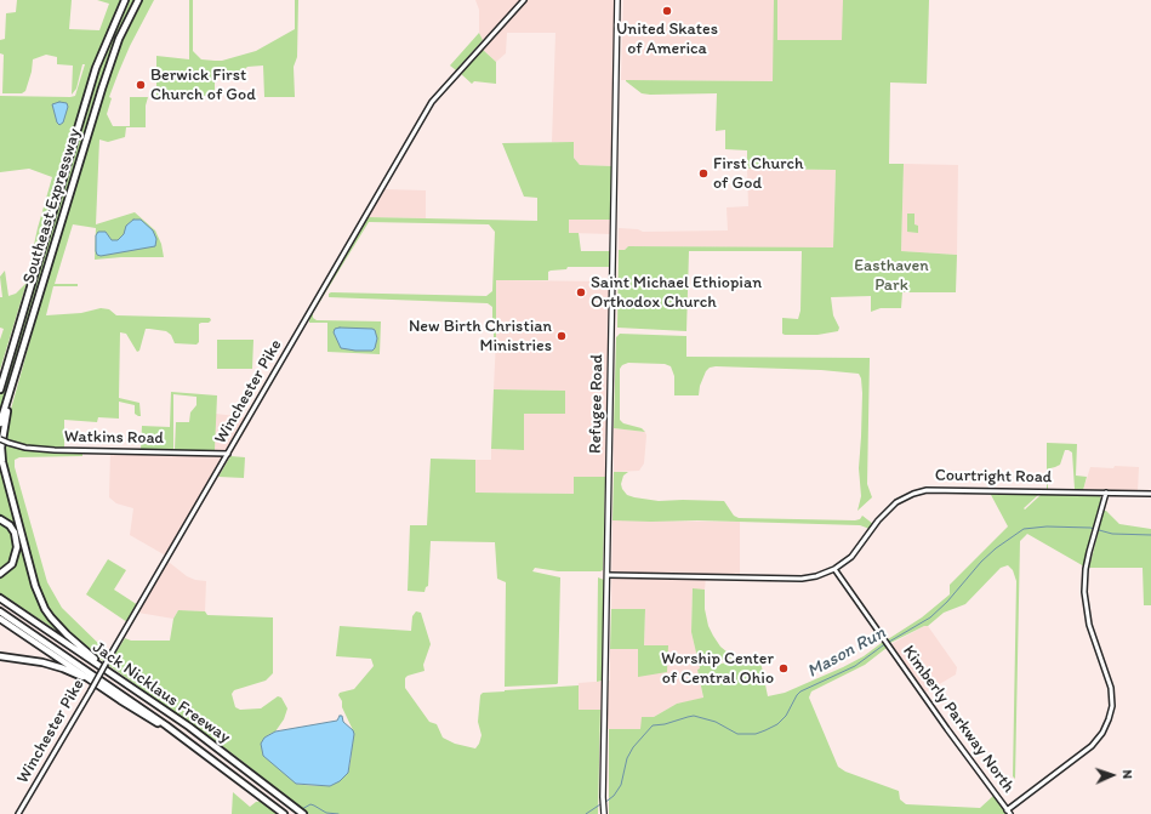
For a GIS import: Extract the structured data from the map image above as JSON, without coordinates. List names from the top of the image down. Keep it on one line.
{"streets":{"highway":["Southeast Expressway","Jack Nicklaus Freeway"],"main road":["Refugee Road"],"street":["Winchester Pike","Watkins Road","Courtright Road","Kimberly Parkway North"]},"crossings":[["Winchester Pike","Watkins Road"],["Refugee Road","Courtright Road"],["Courtright Road","Kimberly Parkway North"]],"water":["Mason Run"],"parks":["Easthaven Park"],"places":["United Skates of America","Berwick First Church of God","First Church of God","Saint Michael Ethiopian Orthodox Church","New Birth Christian Ministries","Worship Center of Central Ohio"],"north":"right"}
